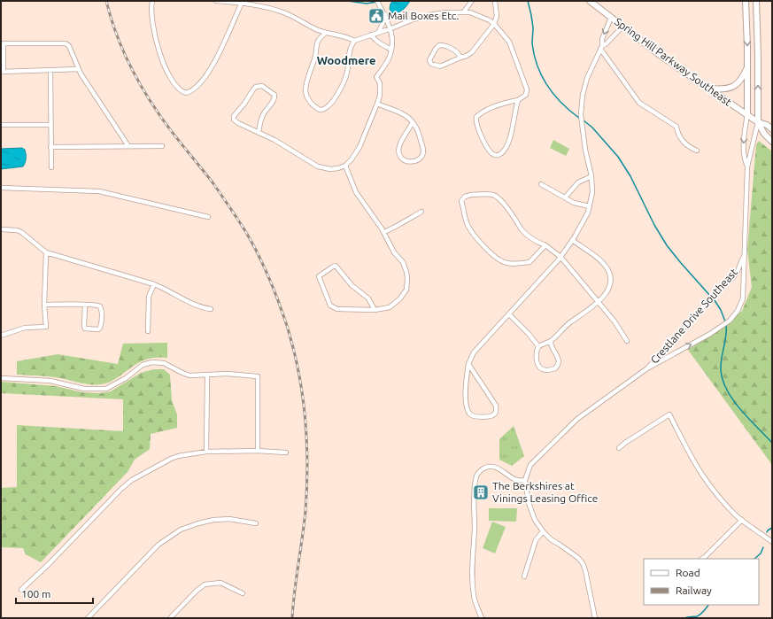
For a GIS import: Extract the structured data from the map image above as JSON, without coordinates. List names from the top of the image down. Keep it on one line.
{"streets":{"street":["Spring Hill Parkway Southeast","Crestlane Drive Southeast"]},"districts":["Woodmere"],"places":{"public building":["Mail Boxes Etc."],"building":["The Berkshires at Vinings Leasing Office"]},"legend":["Road","Railway"],"scale_bar":"100 m"}
